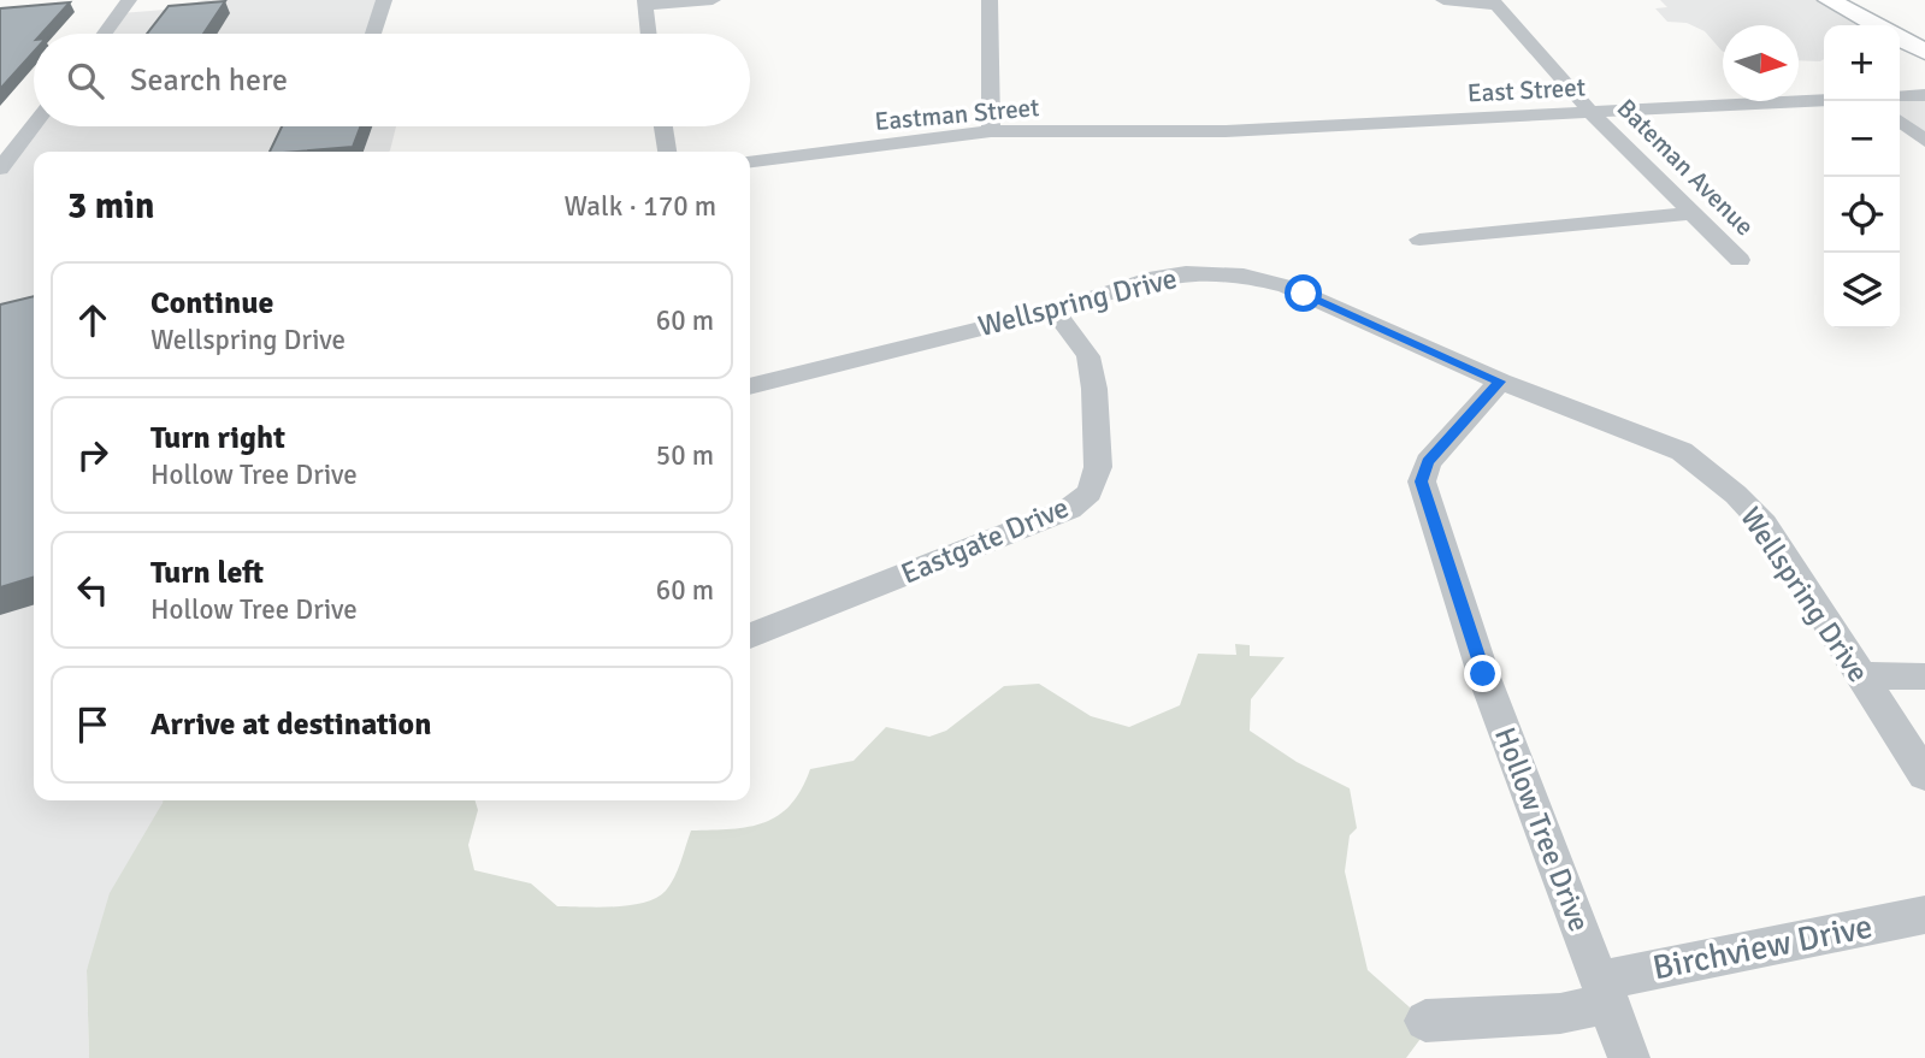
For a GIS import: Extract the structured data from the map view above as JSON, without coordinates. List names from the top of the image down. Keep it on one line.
{"streets":{"street":["East Street","Eastman Street","Bateman Avenue","Wellspring Drive","Eastgate Drive","Hollow Tree Drive","Birchview Drive"]},"crossings":[["East Street","Eastman Street"],["East Street","Bateman Avenue"],["Wellspring Drive","Eastgate Drive"],["Wellspring Drive","Hollow Tree Drive"],["Hollow Tree Drive","Birchview Drive"]],"north":"right","page":{"map_buttons":["+","−"],"search":"Search here","heading":["3 min","Walk · 170 m"],"list":[["Continue","Wellspring Drive","60 m"],["Turn right","Hollow Tree Drive","50 m"],["Turn left","Hollow Tree Drive","60 m"],"Arrive at destination"]}}
